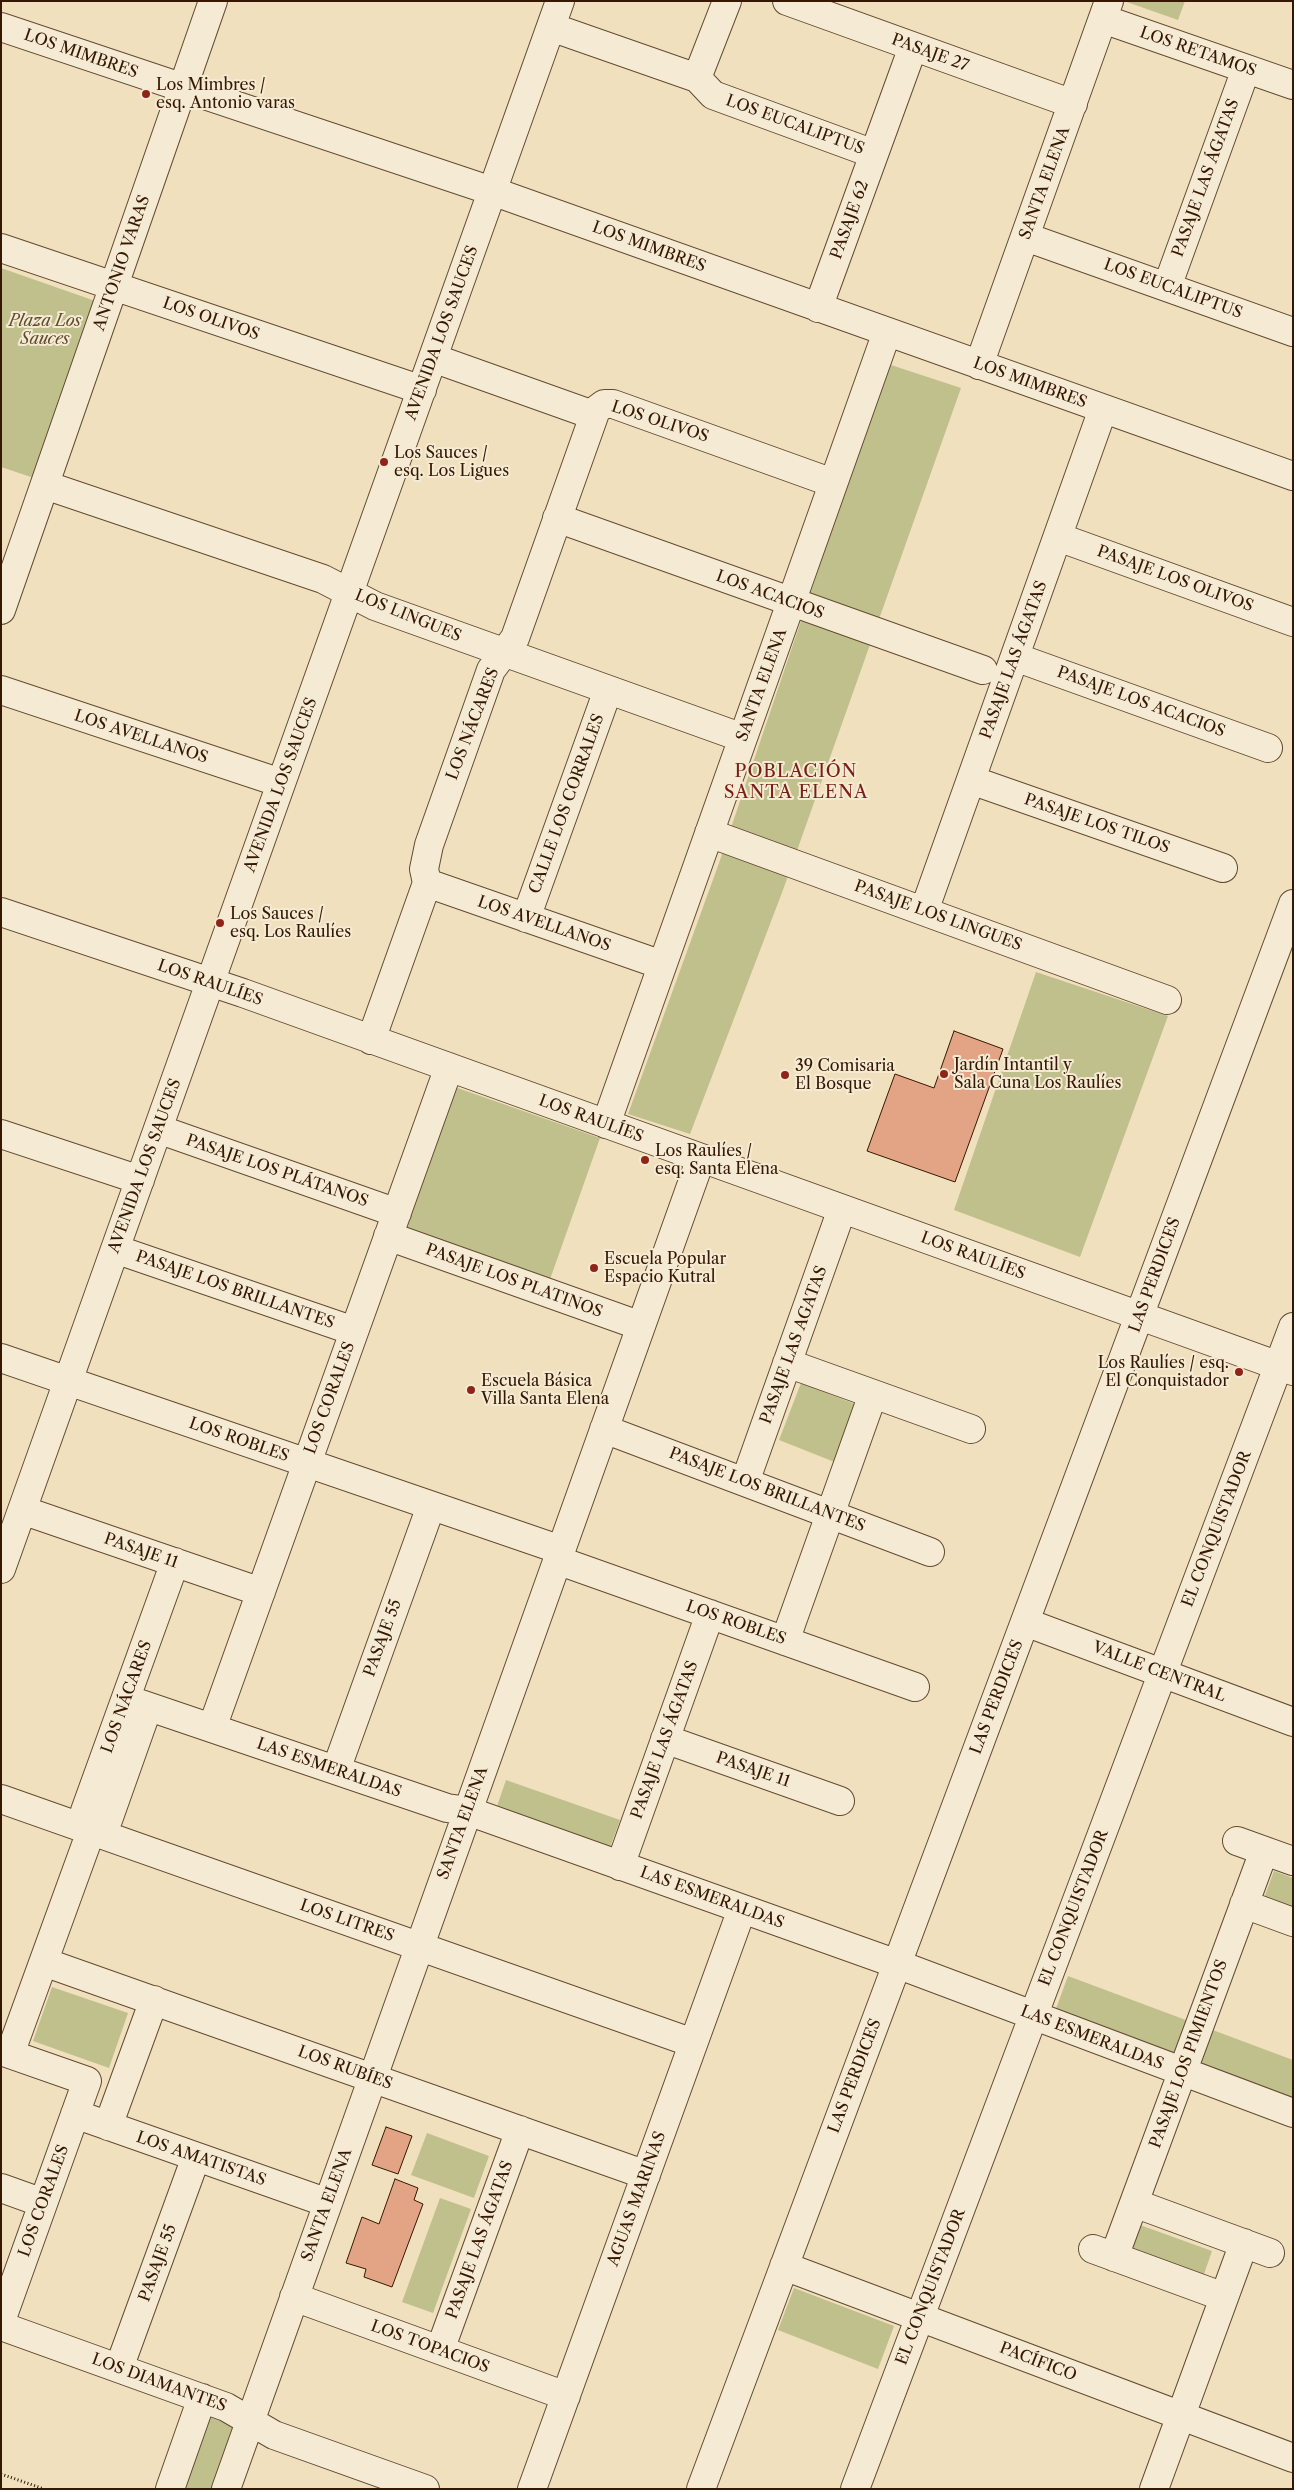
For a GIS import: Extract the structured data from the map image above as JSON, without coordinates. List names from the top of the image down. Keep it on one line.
{"streets":{"street":["LOS RETAMOS","PASAJE 27","LOS MIMBRES","LOS EUCALIPTUS","PASAJE LAS ÁGATAS","SANTA ELENA","PASAJE 62","ANTONIO VARAS","LOS OLIVOS","AVENIDA LOS SAUCES","PASAJE LOS OLIVOS","LOS ACACIOS","LOS LINGUES","PASAJE LOS ACACIOS","LOS NÁCARES","LOS AVELLANOS","CALLE LOS CORRALES","PASAJE LOS TILOS","PASAJE LOS LINGUES","LOS RAULÍES","PASAJE LOS PLÁTANOS","LAS PERDICES","PASAJE LOS PLATINOS","PASAJE LOS BRILLANTES","PASAJE LAS AGATAS","LOS CORALES","LOS ROBLES","EL CONQUISTADOR","PASAJE 11","PASAJE 55","VALLE CENTRAL","LAS ESMERALDAS","LOS LITRES","PASAJE LOS PIMIENTOS","LOS RUBÍES","LOS AMATISTAS","AGUAS MARINAS","LOS TOPACIOS","PACÍFICO","LOS DIAMANTES"]},"crossings":[["LOS RETAMOS","PASAJE LAS ÁGATAS"],["LOS RETAMOS","SANTA ELENA"],["PASAJE 27","SANTA ELENA"],["PASAJE 27","PASAJE 62"],["LOS MIMBRES","PASAJE LAS ÁGATAS"],["LOS MIMBRES","SANTA ELENA"],["LOS MIMBRES","PASAJE 62"],["LOS MIMBRES","ANTONIO VARAS"],["LOS MIMBRES","AVENIDA LOS SAUCES"],["LOS EUCALIPTUS","PASAJE LAS ÁGATAS"],["LOS EUCALIPTUS","SANTA ELENA"],["LOS EUCALIPTUS","PASAJE 62"],["LOS EUCALIPTUS","AVENIDA LOS SAUCES"],["PASAJE LAS ÁGATAS","PASAJE LOS OLIVOS"],["PASAJE LAS ÁGATAS","PASAJE LOS ACACIOS"],["PASAJE LAS ÁGATAS","PASAJE LOS TILOS"],["PASAJE LAS ÁGATAS","PASAJE LOS LINGUES"],["PASAJE LAS ÁGATAS","LOS ROBLES"],["PASAJE LAS ÁGATAS","PASAJE 11"],["PASAJE LAS ÁGATAS","LAS ESMERALDAS"],["PASAJE LAS ÁGATAS","LOS RUBÍES"],["PASAJE LAS ÁGATAS","LOS TOPACIOS"],["SANTA ELENA","LOS OLIVOS"],["SANTA ELENA","LOS ACACIOS"],["SANTA ELENA","LOS LINGUES"],["SANTA ELENA","LOS AVELLANOS"],["SANTA ELENA","PASAJE LOS LINGUES"],["SANTA ELENA","LOS RAULÍES"],["SANTA ELENA","PASAJE LOS PLATINOS"],["SANTA ELENA","PASAJE LOS BRILLANTES"],["SANTA ELENA","LOS ROBLES"],["SANTA ELENA","LAS ESMERALDAS"],["SANTA ELENA","LOS LITRES"],["SANTA ELENA","LOS RUBÍES"],["SANTA ELENA","LOS AMATISTAS"],["SANTA ELENA","LOS TOPACIOS"],["SANTA ELENA","LOS DIAMANTES"],["ANTONIO VARAS","LOS OLIVOS"],["ANTONIO VARAS","LOS LINGUES"],["LOS OLIVOS","AVENIDA LOS SAUCES"],["LOS OLIVOS","LOS NÁCARES"],["AVENIDA LOS SAUCES","LOS LINGUES"],["AVENIDA LOS SAUCES","LOS AVELLANOS"],["AVENIDA LOS SAUCES","LOS RAULÍES"],["AVENIDA LOS SAUCES","PASAJE LOS PLÁTANOS"],["AVENIDA LOS SAUCES","PASAJE LOS BRILLANTES"],["AVENIDA LOS SAUCES","LOS ROBLES"],["AVENIDA LOS SAUCES","PASAJE 11"],["LOS ACACIOS","LOS NÁCARES"],["LOS LINGUES","LOS NÁCARES"],["LOS LINGUES","CALLE LOS CORRALES"],["LOS NÁCARES","LOS AVELLANOS"],["LOS NÁCARES","LOS RAULÍES"],["LOS NÁCARES","LOS CORALES"],["LOS NÁCARES","PASAJE 11"],["LOS NÁCARES","LAS ESMERALDAS"],["LOS NÁCARES","LOS LITRES"],["LOS NÁCARES","LOS RUBÍES"],["LOS AVELLANOS","CALLE LOS CORRALES"],["LOS RAULÍES","LAS PERDICES"],["LOS RAULÍES","PASAJE LAS AGATAS"],["LOS RAULÍES","LOS CORALES"],["LOS RAULÍES","EL CONQUISTADOR"],["PASAJE LOS PLÁTANOS","PASAJE LOS PLATINOS"],["PASAJE LOS PLÁTANOS","LOS CORALES"],["LAS PERDICES","VALLE CENTRAL"],["LAS PERDICES","LAS ESMERALDAS"],["LAS PERDICES","PACÍFICO"],["PASAJE LOS PLATINOS","LOS CORALES"],["PASAJE LOS BRILLANTES","PASAJE LAS AGATAS"],["PASAJE LOS BRILLANTES","LOS CORALES"],["LOS CORALES","LOS ROBLES"],["LOS CORALES","PASAJE 11"],["LOS CORALES","LAS ESMERALDAS"],["LOS CORALES","LOS AMATISTAS"],["LOS ROBLES","PASAJE 55"],["EL CONQUISTADOR","VALLE CENTRAL"],["EL CONQUISTADOR","LAS ESMERALDAS"],["EL CONQUISTADOR","PACÍFICO"],["PASAJE 55","LAS ESMERALDAS"],["PASAJE 55","LOS AMATISTAS"],["PASAJE 55","LOS DIAMANTES"],["LAS ESMERALDAS","PASAJE LOS PIMIENTOS"],["LAS ESMERALDAS","AGUAS MARINAS"],["LOS LITRES","AGUAS MARINAS"],["LOS RUBÍES","AGUAS MARINAS"],["AGUAS MARINAS","LOS TOPACIOS"]],"districts":["POBLACIÓN SANTA ELENA"],"parks":["Plaza Los Sauces"],"places":["Los Mimbres / esq. Antonio varas","Los Sauces / esq. Los Ligues","Los Sauces / esq. Los Raulíes","Jardín Intantil y Sala Cuna Los Raulíes","39 Comisaria El Bosque","Los Raulíes / esq. Santa Elena","Escuela Popular Espacio Kutral","Los Raulíes / esq. El Conquistador","Escuela Básica Villa Santa Elena"]}
